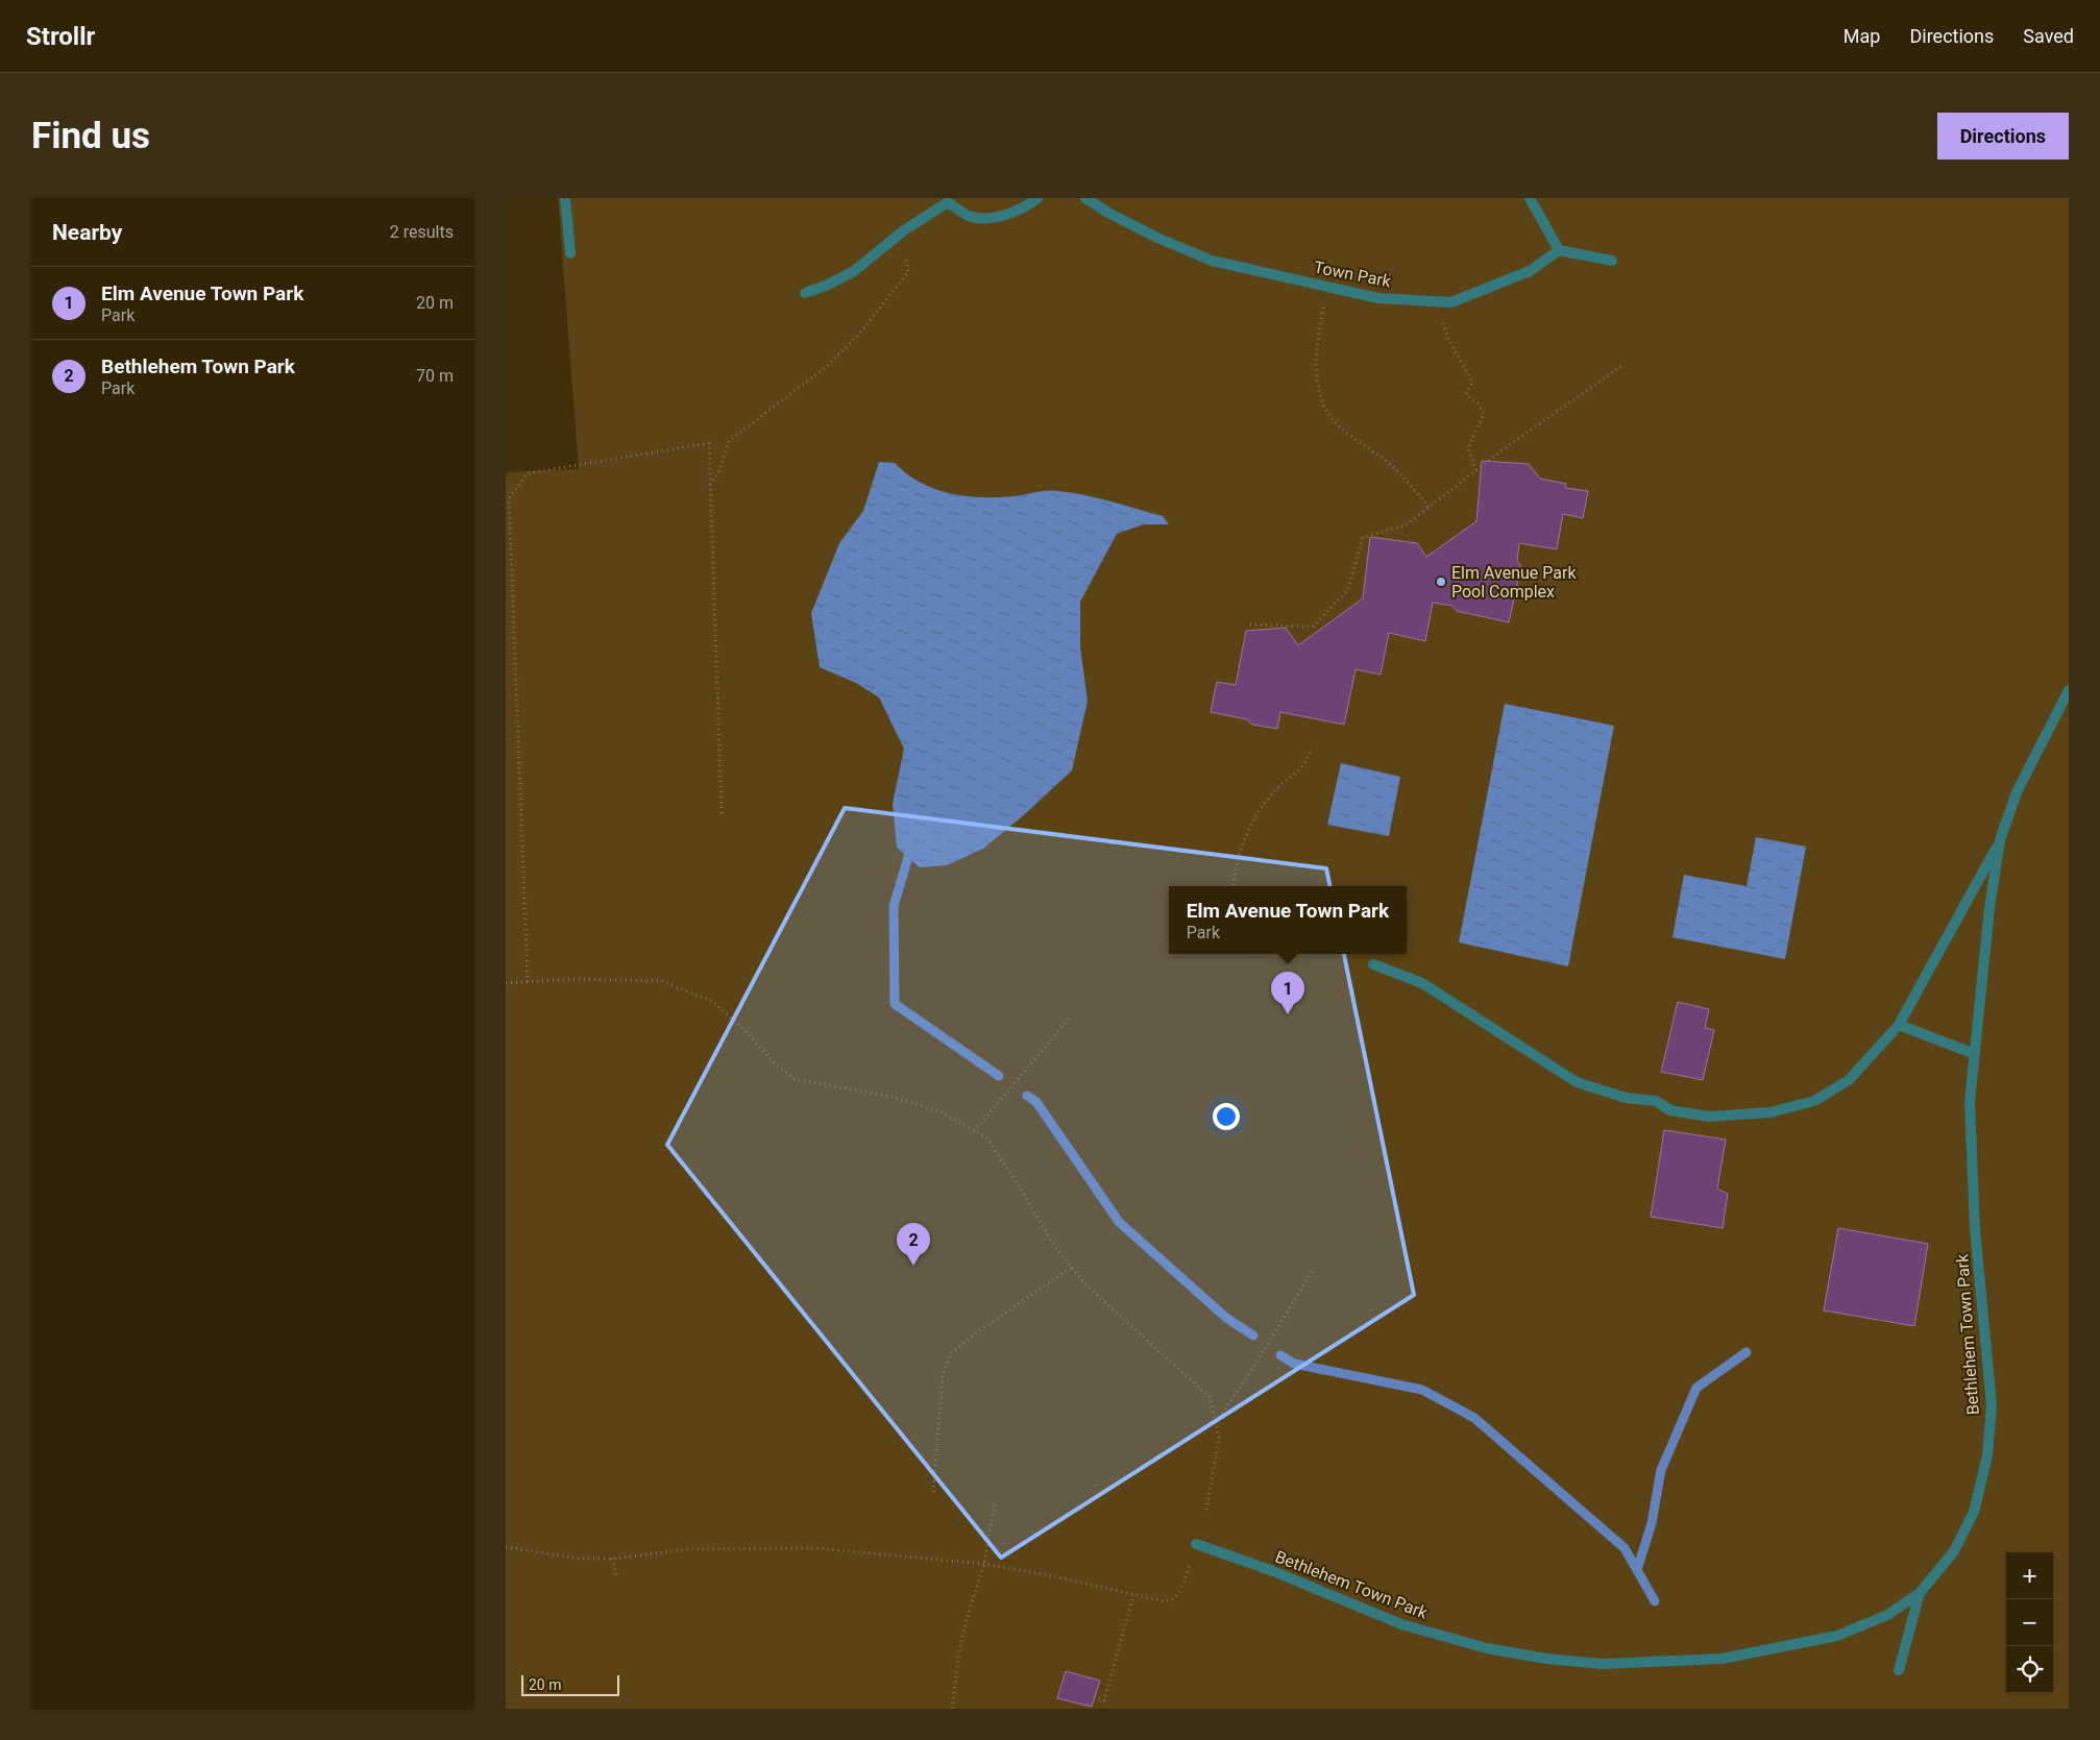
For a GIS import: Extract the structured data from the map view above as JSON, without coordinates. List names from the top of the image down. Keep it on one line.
{"streets":{"lane":["Town Park","Bethlehem Town Park"]},"places":["Elm Avenue Park Pool Complex"],"scale_bar":"20 m","page":{"header":"Strollr","nav":["Map","Directions","Saved"],"buttons":"Directions","title":"Find us","heading":["Nearby","2 results"],"list":[{"mark":"1","name":"Elm Avenue Town Park","note":"Park","value":"20 m"},{"mark":"2","name":"Bethlehem Town Park","note":"Park","value":"70 m"}],"popup":["Elm Avenue Town Park","Park"],"pins":["1","2"],"map_buttons":["+","−"],"scale":"20 m"}}
